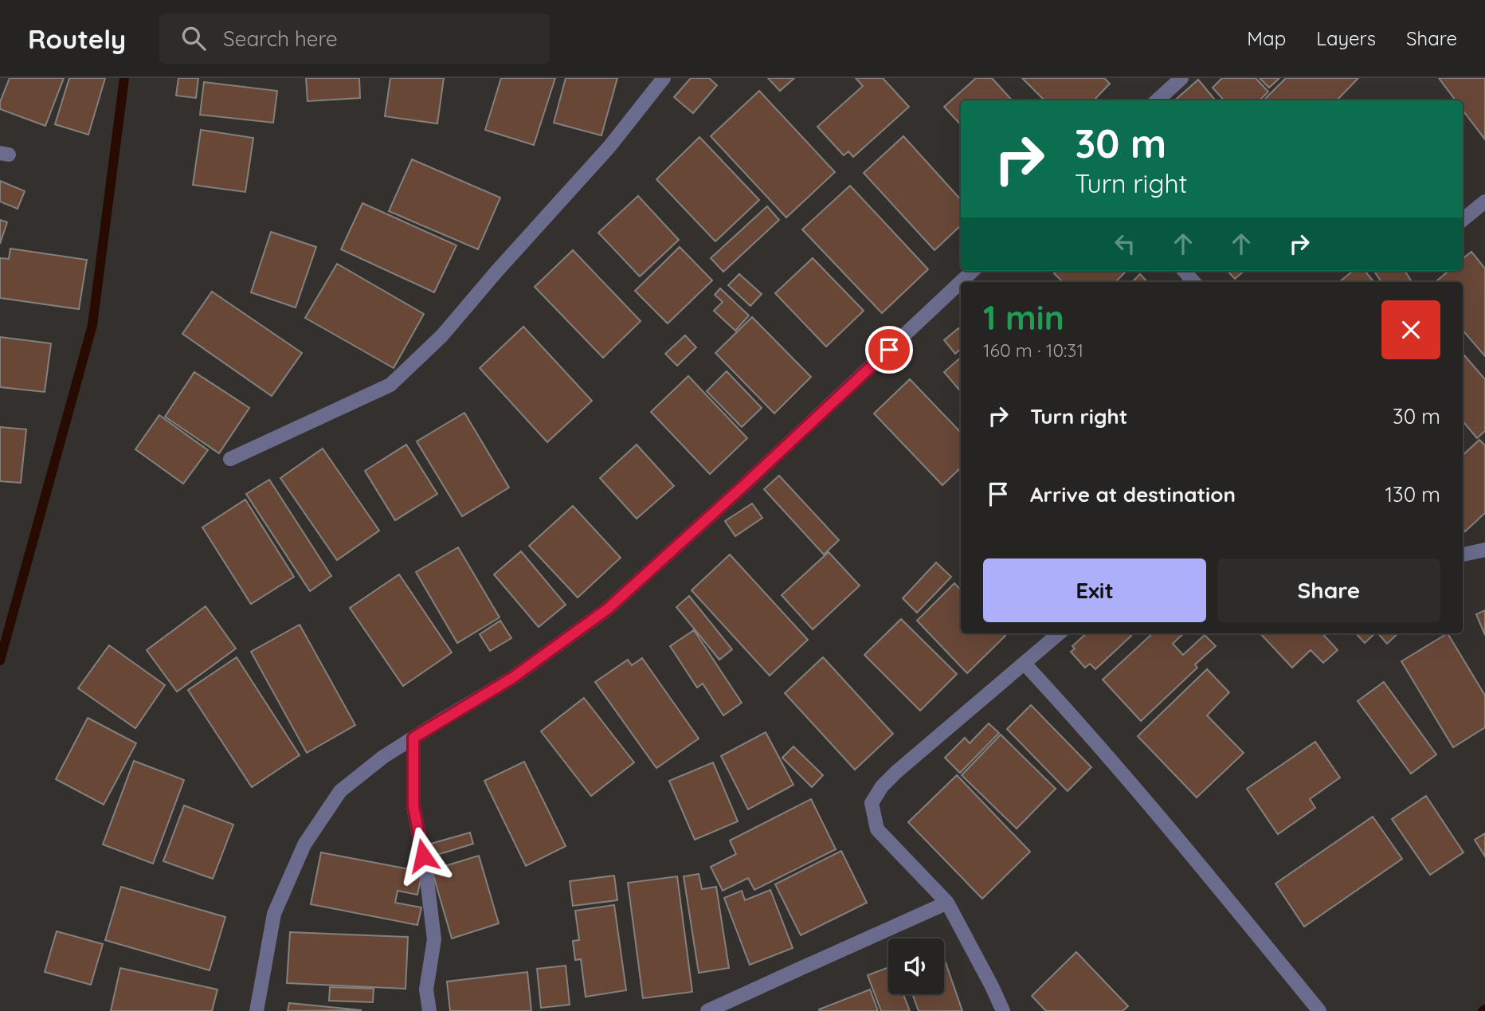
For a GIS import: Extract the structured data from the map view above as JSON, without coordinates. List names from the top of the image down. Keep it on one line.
{"page":{"header":"Routely","search":"Search here","nav":["Map","Layers","Share"],"turn":["30 m","Turn right"],"heading":["1 min","160 m · 10:31"],"list":[{"name":"Turn right","value":"30 m"},{"name":"Arrive at destination","value":"130 m"}],"buttons":["Exit","Share"]}}
